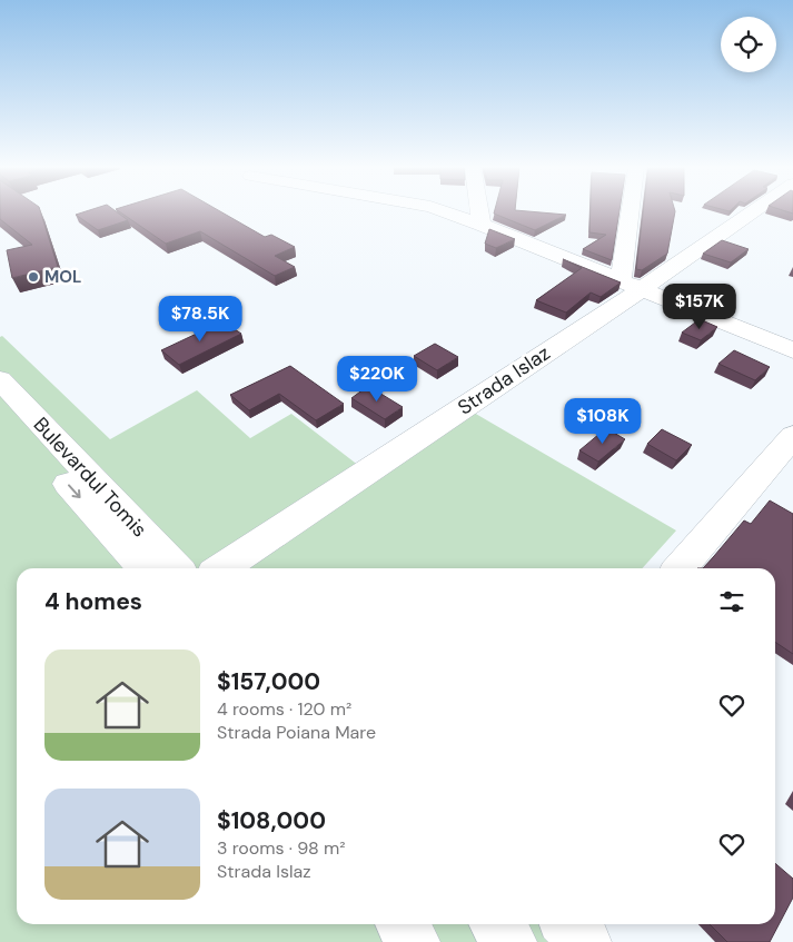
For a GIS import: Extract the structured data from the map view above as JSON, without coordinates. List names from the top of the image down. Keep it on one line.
{"streets":{"street":["Strada Islaz","Bulevardul Tomis"]},"places":["MOL"],"page":{"price":["$157K","$78.5K","$220K","$108K"],"heading":"4 homes","list":[{"name":"$157,000","note":"4 rooms · 120 m² · Strada Poiana Mare"},{"name":"$108,000","note":"3 rooms · 98 m² · Strada Islaz"}]}}
